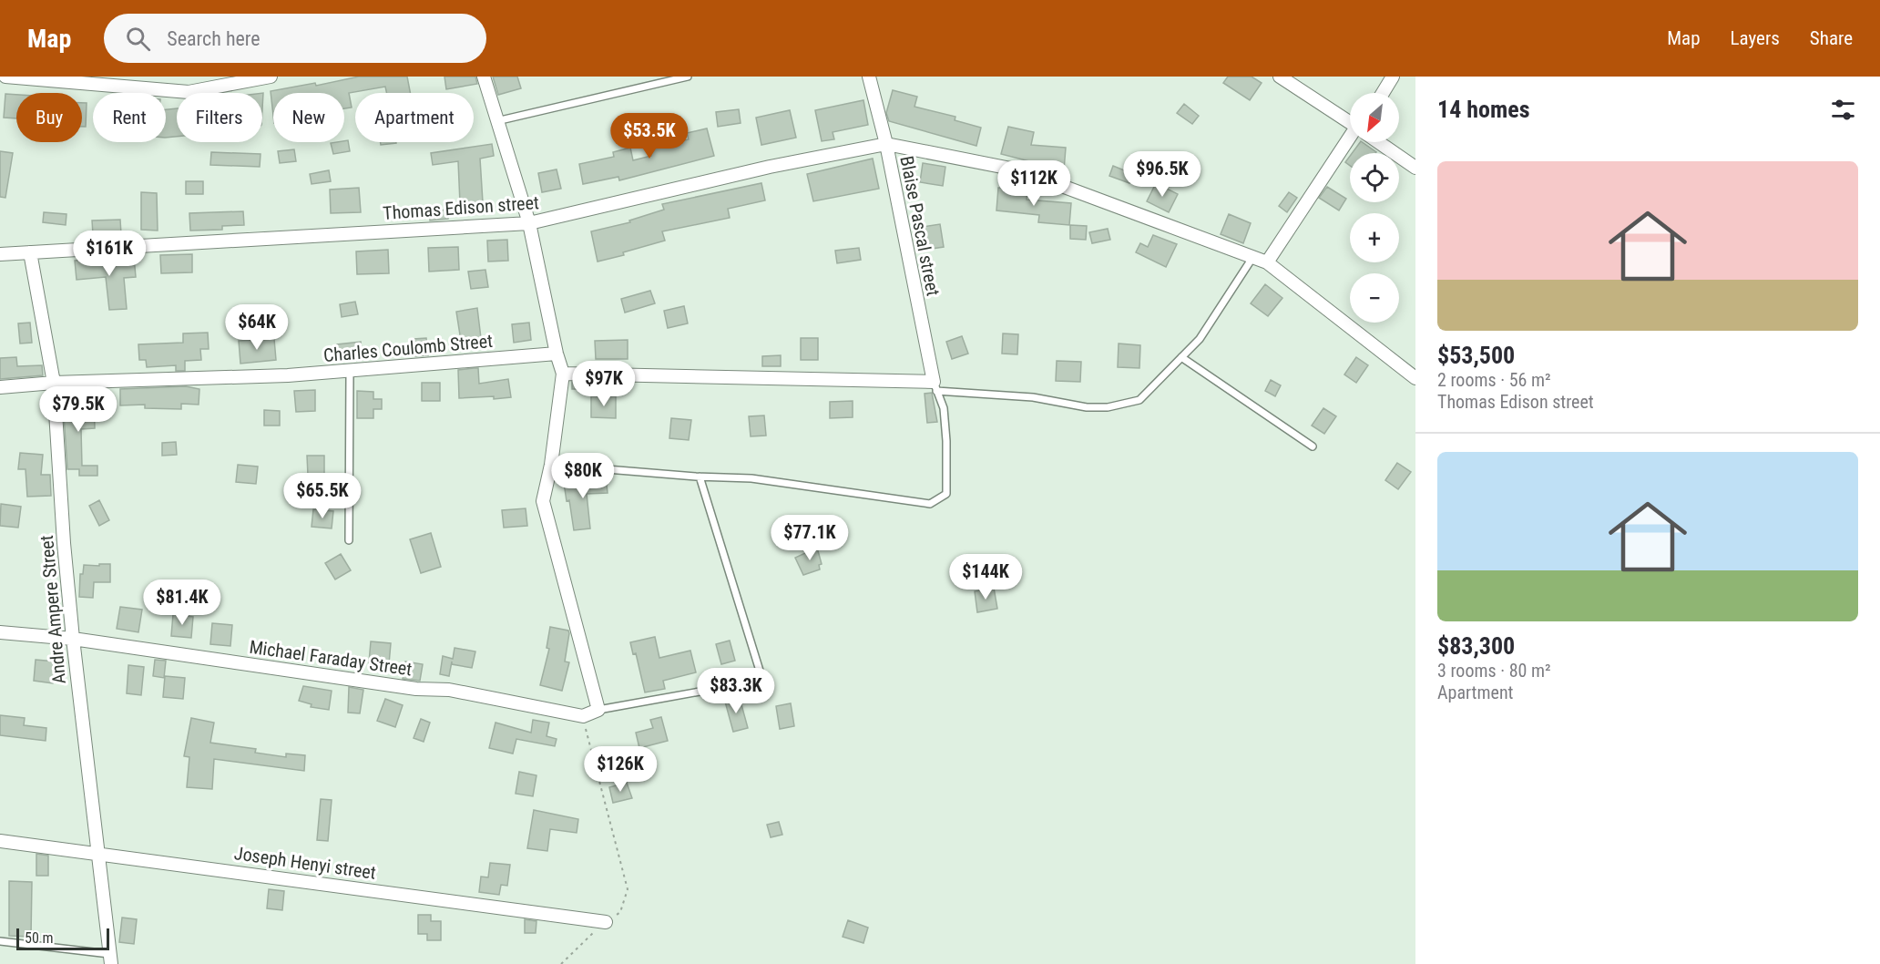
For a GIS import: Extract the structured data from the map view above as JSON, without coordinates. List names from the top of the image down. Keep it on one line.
{"streets":{"street":["Thomas Edison street","Blaise Pascal street","Charles Coulomb Street","Andre Ampere Street","Michael Faraday Street","Joseph Henyi street"]},"crossings":[["Thomas Edison street","Blaise Pascal street"],["Thomas Edison street","Andre Ampere Street"],["Charles Coulomb Street","Andre Ampere Street"],["Andre Ampere Street","Michael Faraday Street"],["Andre Ampere Street","Joseph Henyi street"]],"scale_bar":"50 m","north":"bottom left","page":{"header":"Map","search":"Search here","nav":["Map","Layers","Share"],"heading":"14 homes","map_buttons":["+","−"],"chip":["Buy","Rent","Filters","New","Apartment"],"price":["$53.5K","$96.5K","$112K","$161K","$64K","$97K","$79.5K","$80K","$65.5K","$77.1K","$144K","$81.4K","$83.3K","$126K"],"list":[{"name":"$53,500","note":"2 rooms · 56 m² · Thomas Edison street"},{"name":"$83,300","note":"3 rooms · 80 m² · Apartment"}],"scale":"50 m"}}
